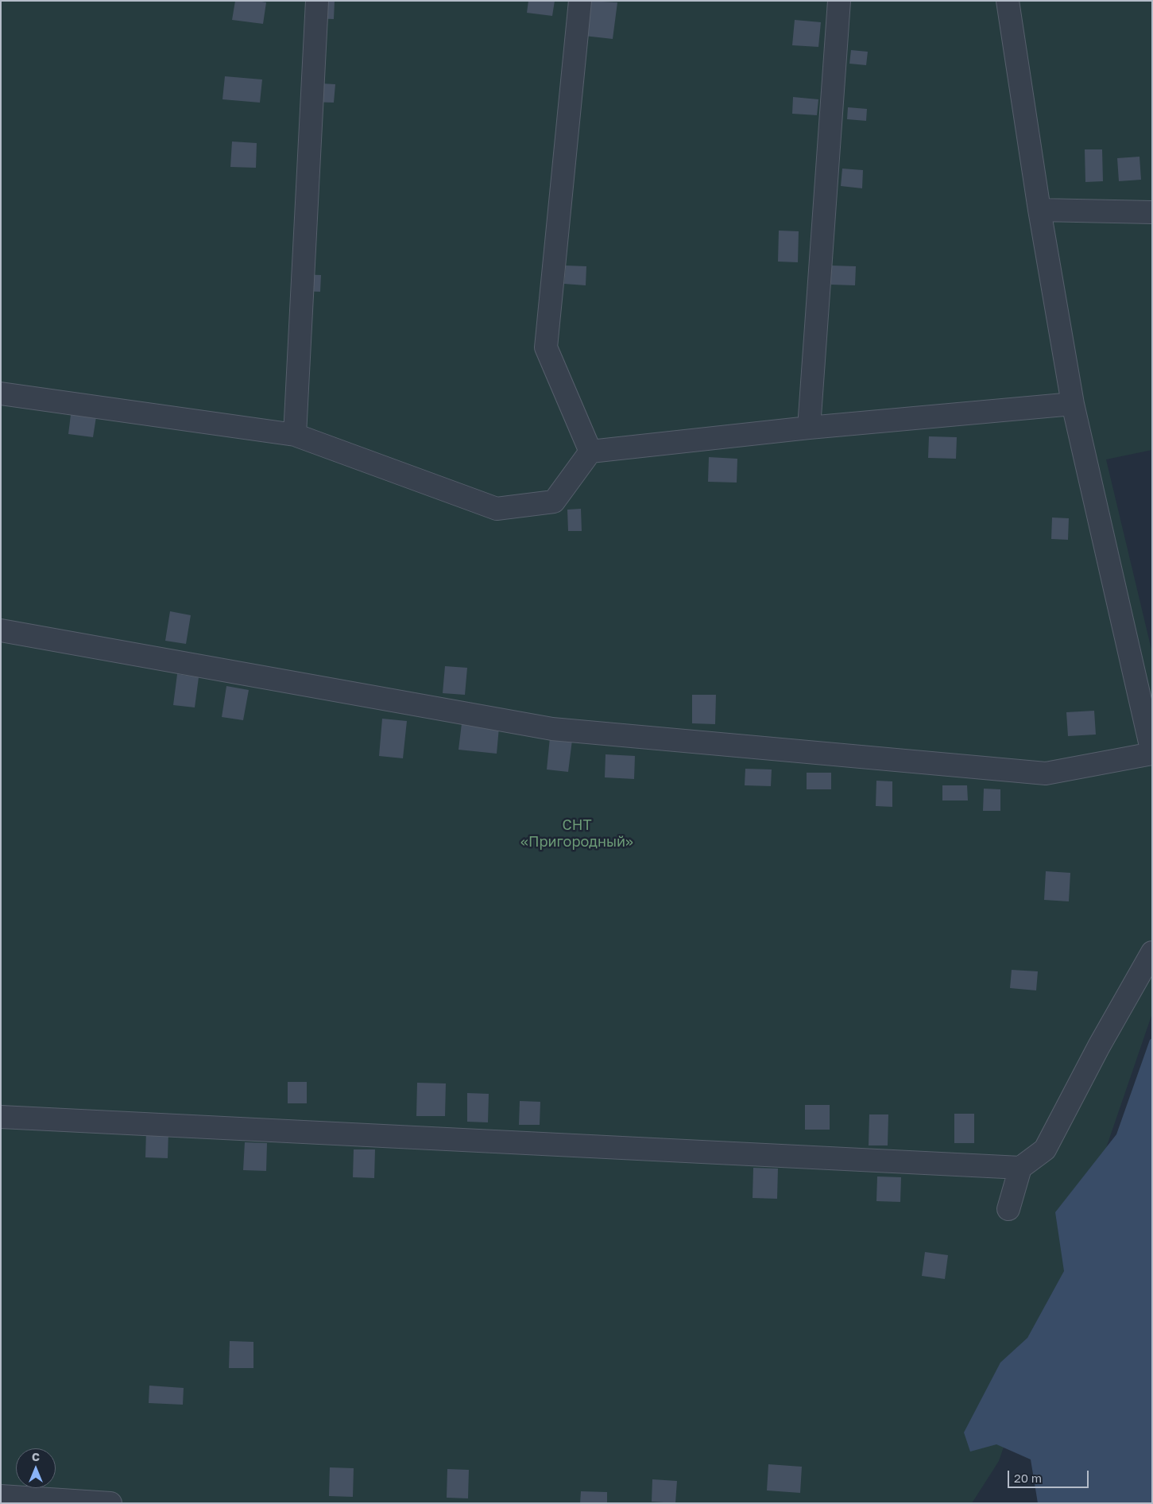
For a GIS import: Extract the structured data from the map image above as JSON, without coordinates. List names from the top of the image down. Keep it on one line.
{"parks":["СНТ «Пригородный»"],"scale_bar":"20 m","north":"top"}
